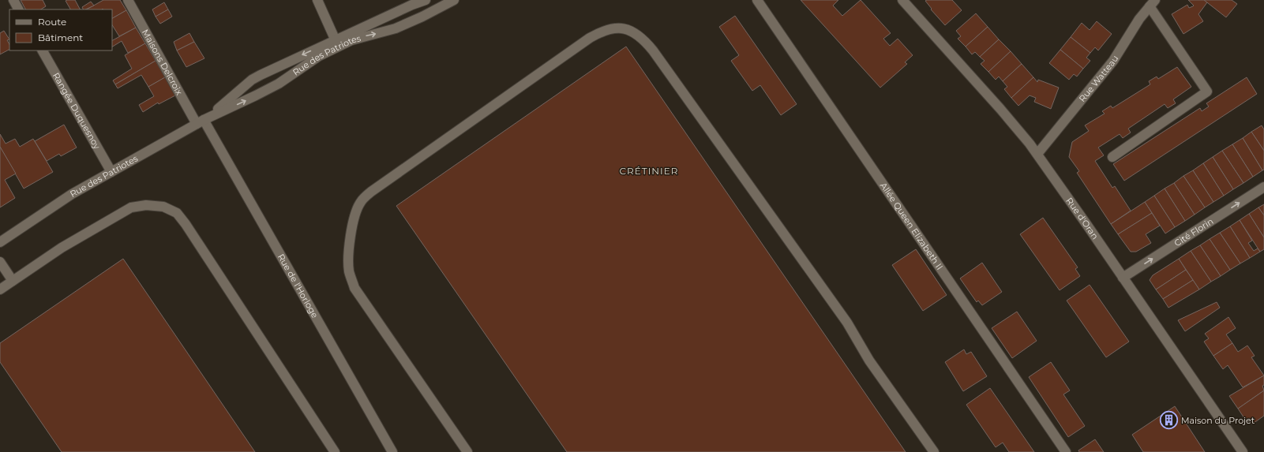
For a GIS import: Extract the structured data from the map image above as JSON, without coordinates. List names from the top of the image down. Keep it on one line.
{"streets":{"street":["Rue des Patriotes","Maisons Delcroix","Rue Watteau","Rangée Duquesnoy","Rue d'Oran","Allée Queen Elizabeth II","Cité Florin","Rue de l'Horloge"]},"crossings":[["Rue des Patriotes","Maisons Delcroix"],["Rue des Patriotes","Rangée Duquesnoy"],["Rue des Patriotes","Rue de l'Horloge"],["Maisons Delcroix","Rue de l'Horloge"],["Rue Watteau","Rue d'Oran"],["Rue d'Oran","Cité Florin"]],"one_way":["Cité Florin"],"districts":["CRÉTINIER"],"places":{"building":["Maison du Projet"]},"legend":["Route","Bâtiment"]}
